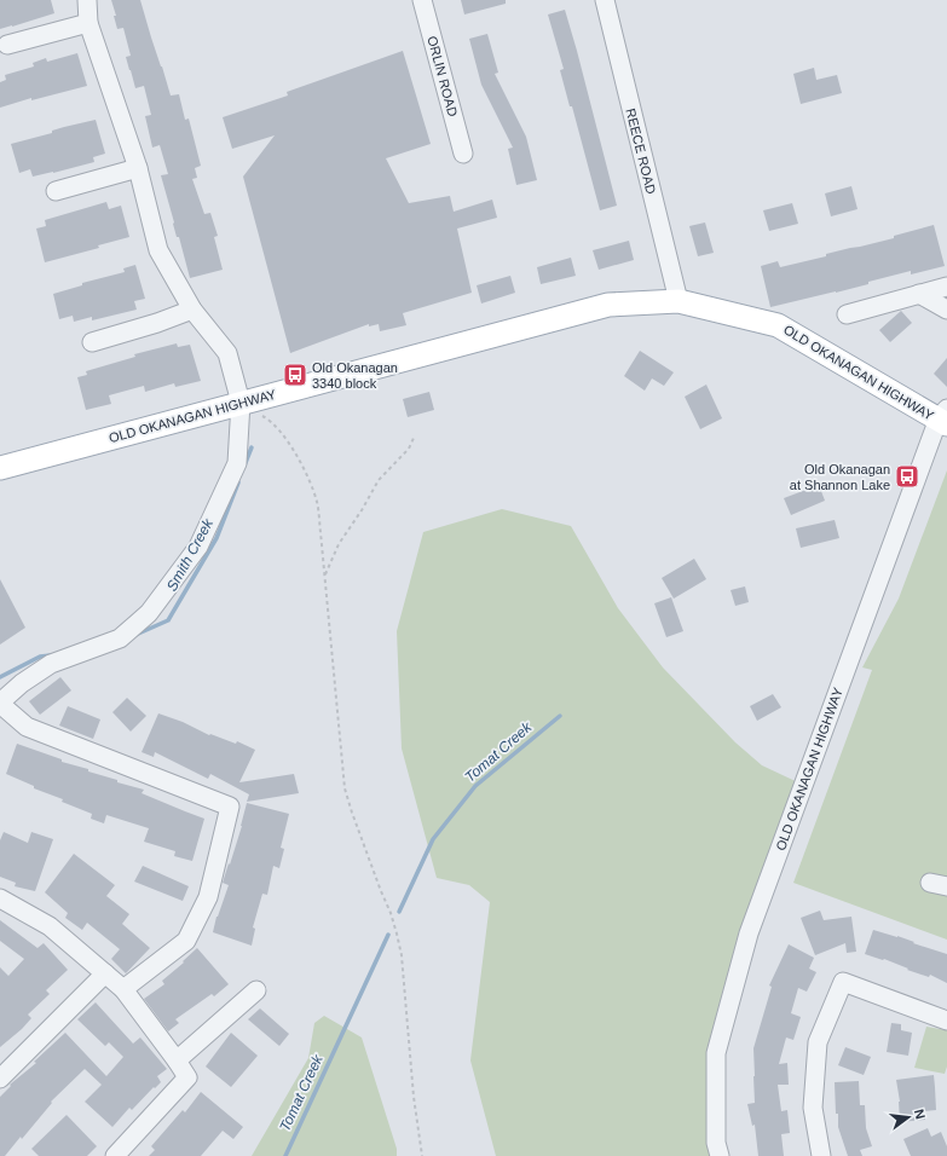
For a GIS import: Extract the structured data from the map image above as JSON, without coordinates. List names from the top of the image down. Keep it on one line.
{"streets":{"main road":["OLD OKANAGAN HIGHWAY"],"street":["ORLIN ROAD","REECE ROAD"]},"crossings":[["REECE ROAD","OLD OKANAGAN HIGHWAY"]],"water":["Smith Creek","Tomat Creek"],"places":{"bus stop":["Old Okanagan 3340 block","Old Okanagan at Shannon Lake"]},"north":"right"}
